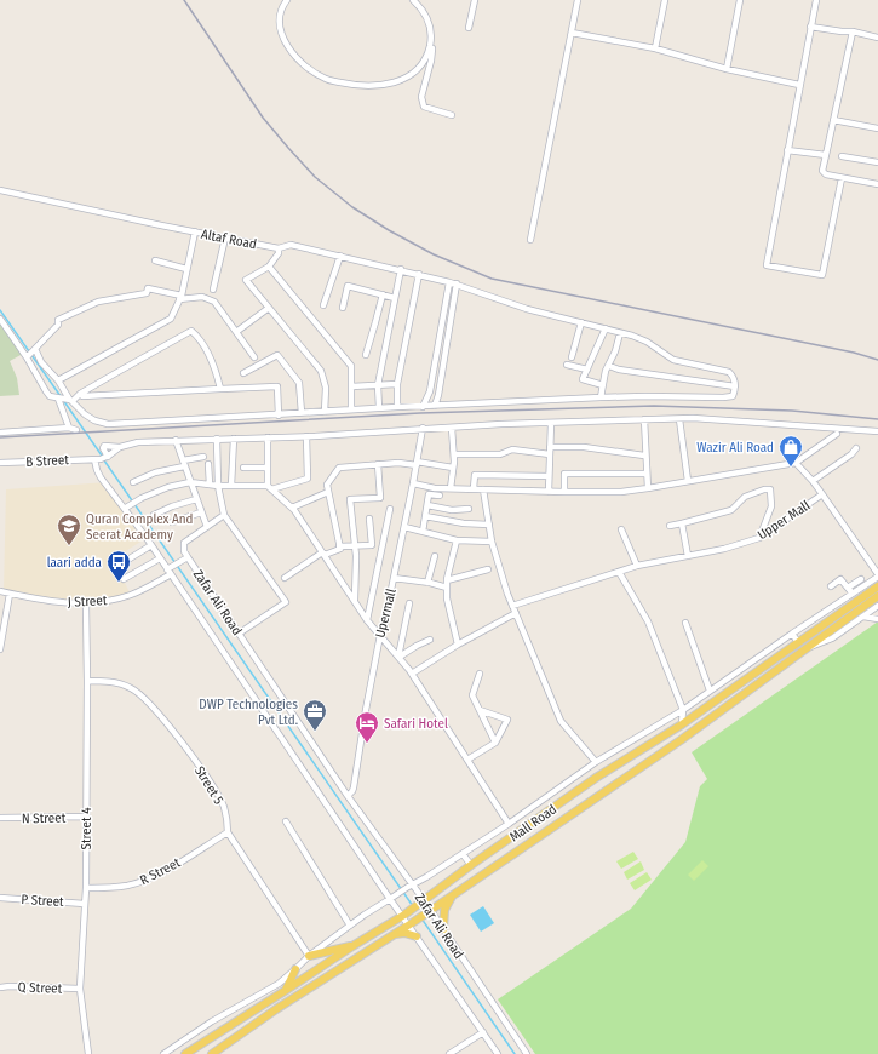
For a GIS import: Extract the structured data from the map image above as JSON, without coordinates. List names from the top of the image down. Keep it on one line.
{"streets":{"main road":["Mall Road"],"street":["Altaf Road","B Street","Upper Mall","J Street","Zafar Ali Road","Upermall","Street 5","N Street","Street 4","R Street","P Street","Q Street"]},"crossings":[["J Street","Zafar Ali Road"],["J Street","Street 4"],["Zafar Ali Road","Upermall"],["Zafar Ali Road","Mall Road"],["Street 5","Street 4"],["Street 5","R Street"],["N Street","Street 4"],["Street 4","R Street"],["Street 4","P Street"],["Street 4","Q Street"]],"places":{"shop":["Wazir Ali Road"],"school or university":["Quran Complex And Seerat Academy"],"bus stop":["laari adda"],"office":["DWP Technologies Pvt Ltd."],"hotel":["Safari Hotel"]}}
